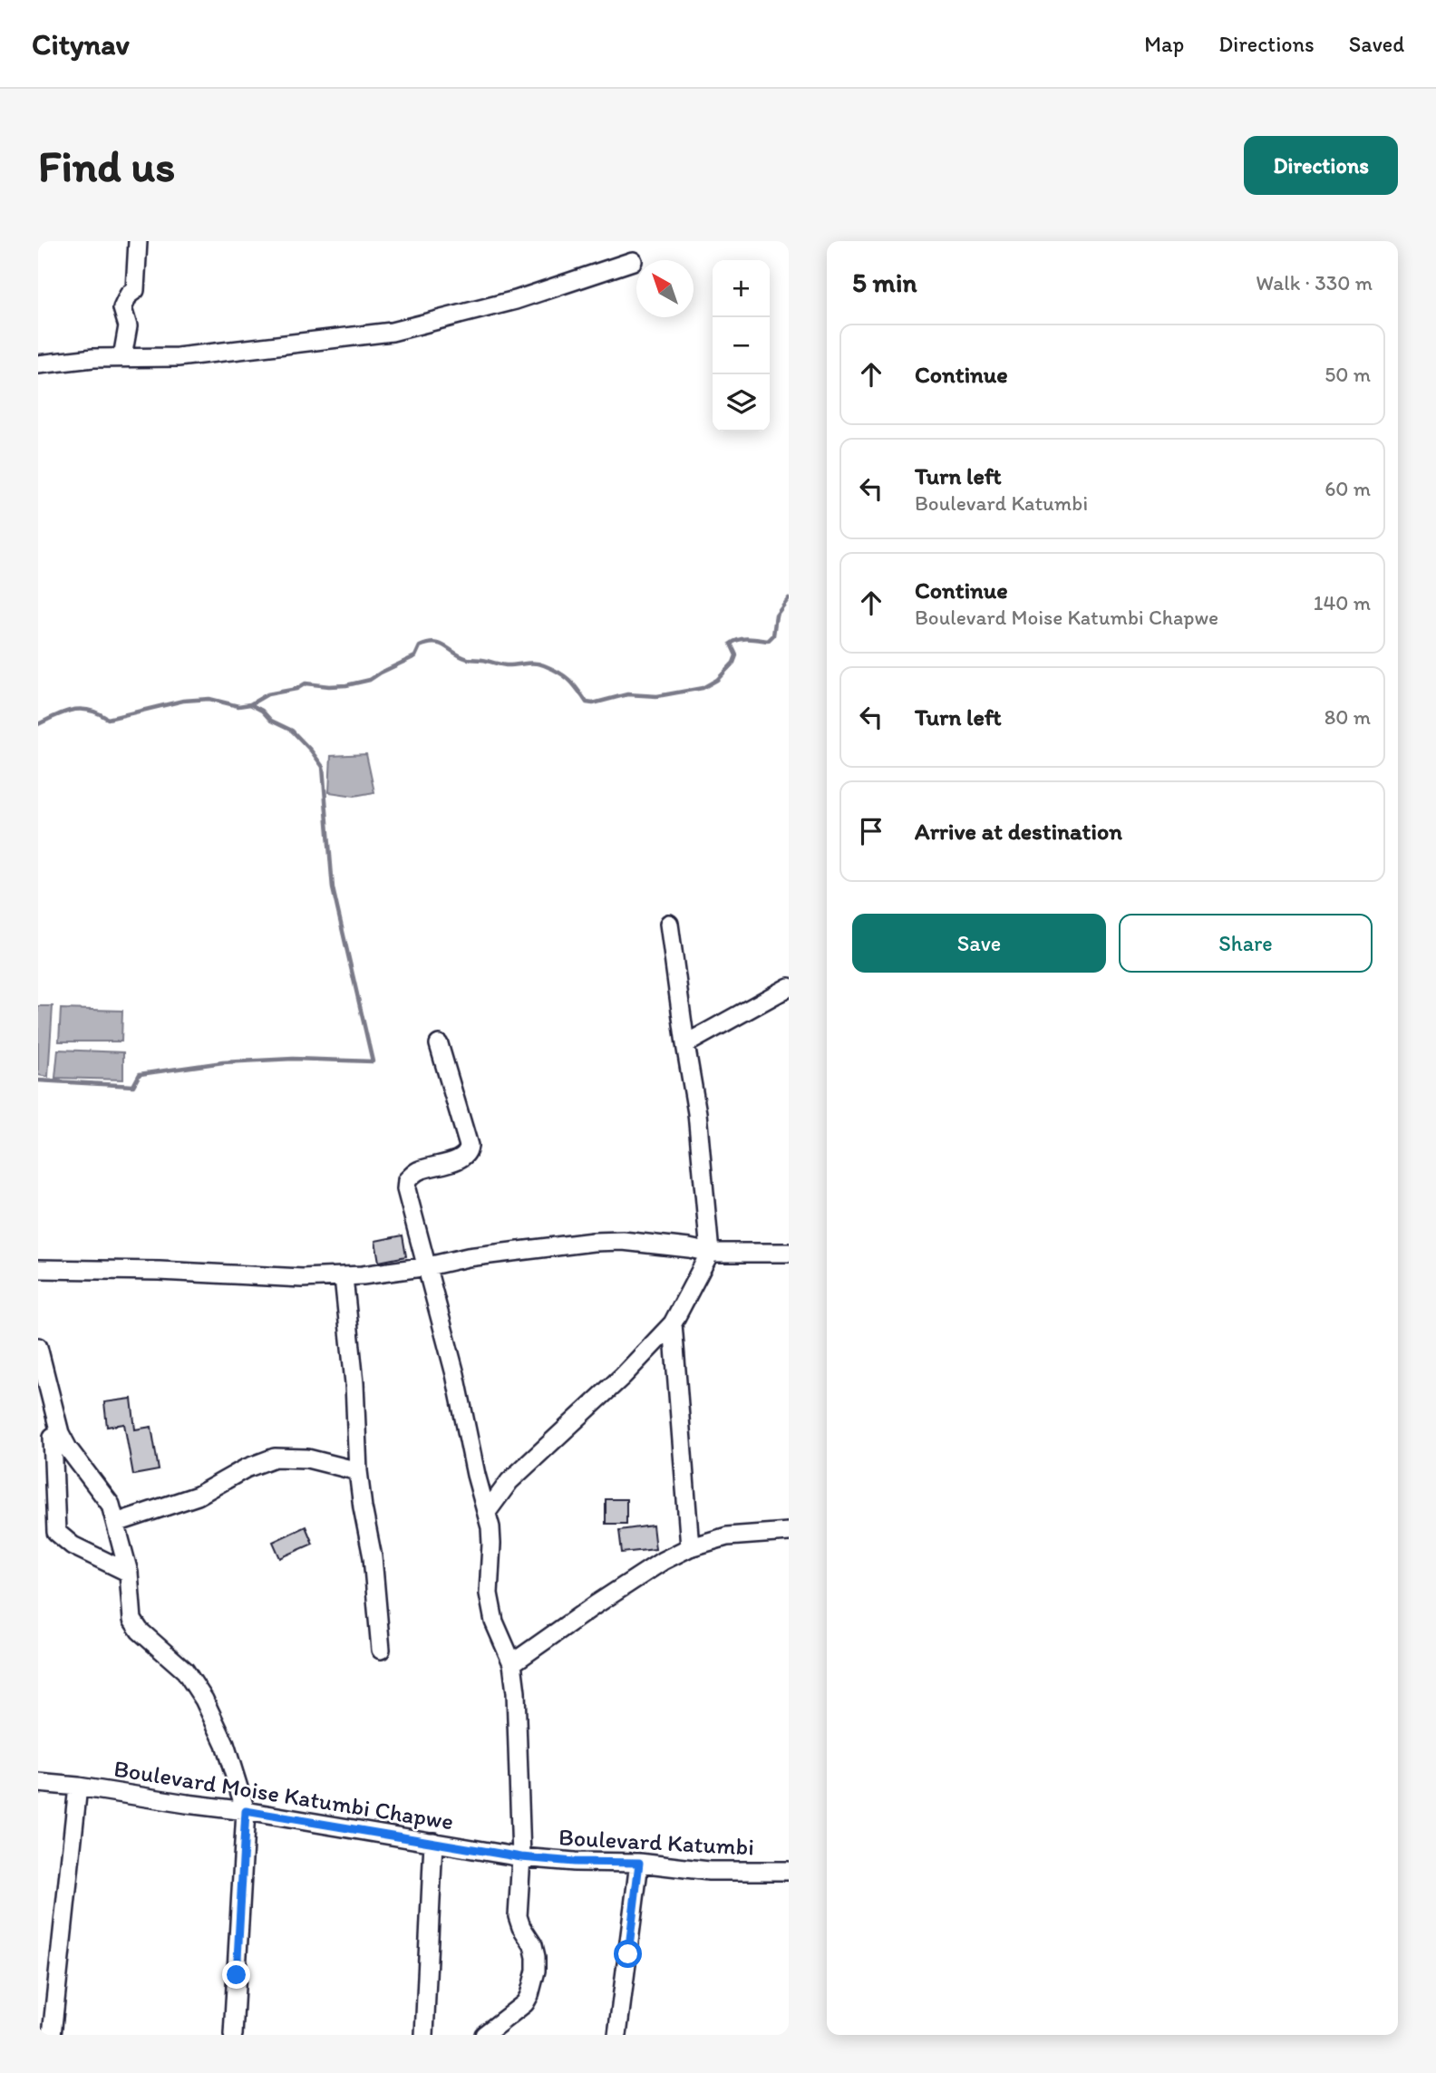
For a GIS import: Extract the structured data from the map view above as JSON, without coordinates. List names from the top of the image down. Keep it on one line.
{"streets":{"street":["Boulevard Moise Katumbi Chapwe","Boulevard Katumbi"]},"crossings":[["Boulevard Moise Katumbi Chapwe","Boulevard Katumbi"]],"north":"top left","page":{"header":"Citynav","nav":["Map","Directions","Saved"],"buttons":["Directions",["Save","Share"]],"title":"Find us","heading":["5 min","Walk · 330 m"],"map_buttons":["+","−"],"list":[["Continue","50 m"],["Turn left","Boulevard Katumbi","60 m"],["Continue","Boulevard Moise Katumbi Chapwe","140 m"],["Turn left","80 m"],"Arrive at destination"]}}
